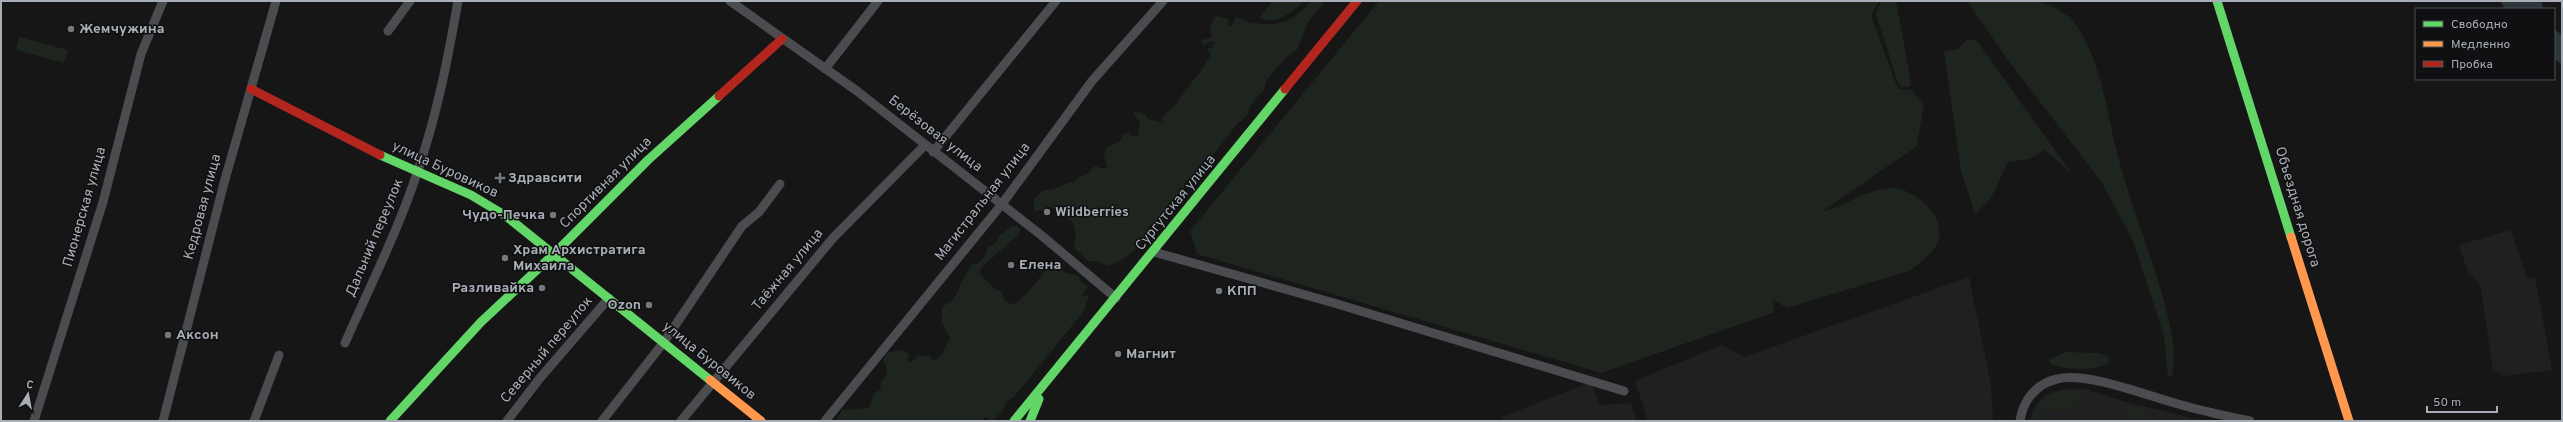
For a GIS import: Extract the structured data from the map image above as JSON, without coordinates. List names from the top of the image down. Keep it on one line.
{"streets":{"street":["Берёзовая улица","улица Буровиков","Спортивная улица","Магистральная улица","Сургутская улица","Пионерская улица","Кедровая улица","Объездная дорога","Дальний переулок","Таёжная улица","Северный переулок"]},"crossings":[["Берёзовая улица","Спортивная улица"],["Берёзовая улица","Магистральная улица"],["Берёзовая улица","Сургутская улица"],["Берёзовая улица","Таёжная улица"],["улица Буровиков","Спортивная улица"],["улица Буровиков","Кедровая улица"],["улица Буровиков","Дальний переулок"],["улица Буровиков","Таёжная улица"],["улица Буровиков","Северный переулок"]],"places":{"other":["Жемчужина","Wildberries","Чудо-Печка","Храм Архистратига Михаила","Елена","Разливайка","КПП","Ozon","Аксон","Магнит"],"health":["Здравсити"]},"legend":["Свободно","Медленно","Пробка"],"scale_bar":"50 m","north":"top"}
